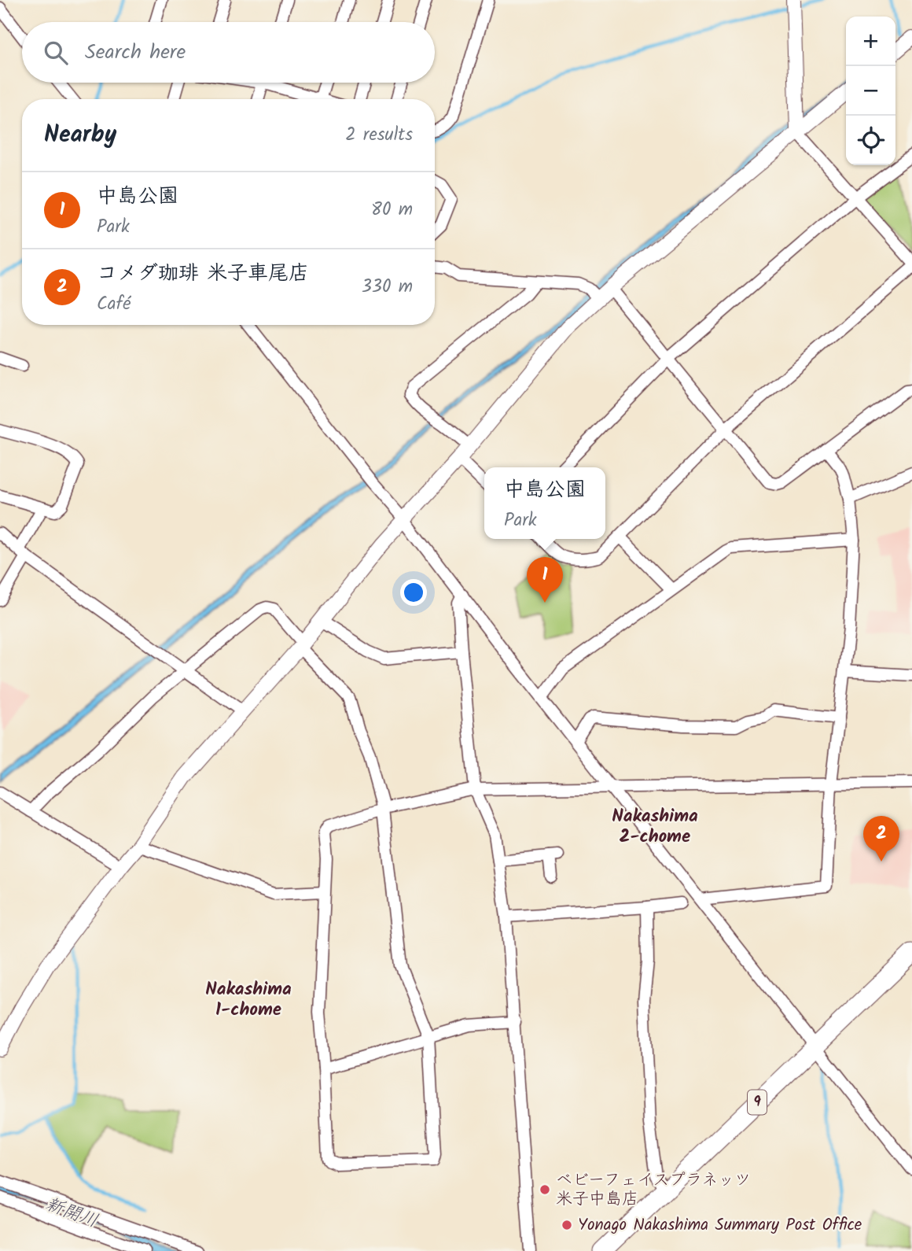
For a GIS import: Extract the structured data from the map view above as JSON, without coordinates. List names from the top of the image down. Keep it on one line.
{"streets":{"highway":["9"]},"districts":["Nakashima 2-chome","Nakashima 1-chome"],"water":["新開川"],"places":["ベビーフェイスプラネッツ 米子中島店","Yonago Nakashima Summary Post Office"],"page":{"map_buttons":["+","−"],"search":"Search here","heading":["Nearby","2 results"],"list":[{"mark":"1","name":"中島公園","note":"Park","value":"80 m"},{"mark":"2","name":"コメダ珈琲 米子車尾店","note":"Café","value":"330 m"}],"popup":["中島公園","Park"],"pins":["1","2"]}}
